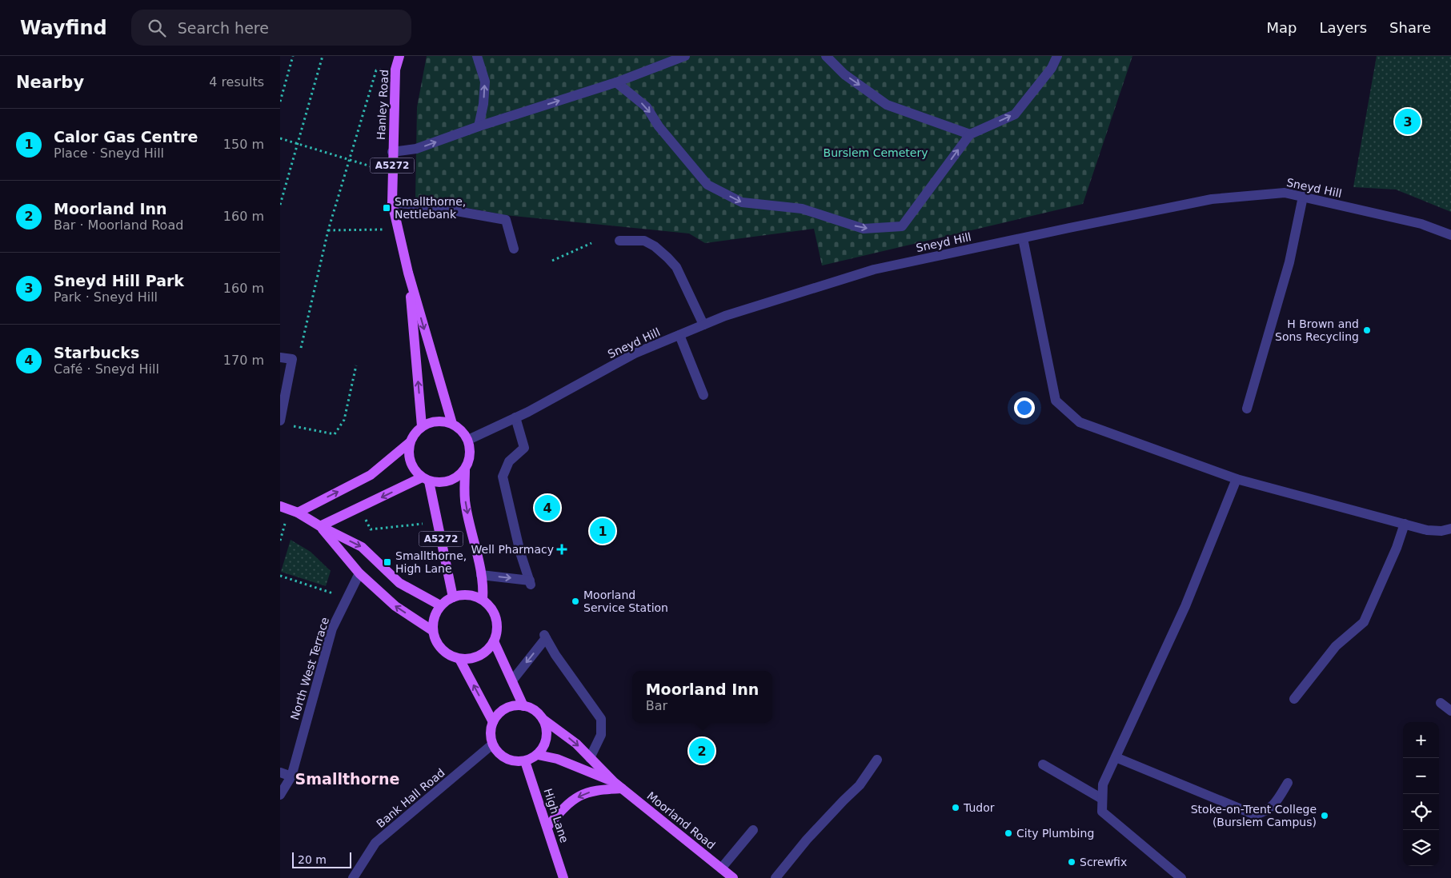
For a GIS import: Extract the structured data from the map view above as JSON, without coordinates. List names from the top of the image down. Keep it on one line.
{"streets":{"main road":["Hanley Road","A5272","High Lane","Moorland Road"],"street":["Sneyd Hill","North West Terrace","Bank Hall Road"]},"crossings":[["Hanley Road","A5272"],["Hanley Road","Sneyd Hill"],["A5272","Sneyd Hill"],["Bank Hall Road","High Lane"],["Bank Hall Road","Moorland Road"],["High Lane","Moorland Road"]],"districts":["Smallthorne"],"parks":["Burslem Cemetery"],"places":{"transit":["Smallthorne, Nettlebank","Smallthorne, High Lane"],"other":["H Brown and Sons Recycling","Moorland Service Station","Tudor","Stoke-on-Trent College (Burslem Campus)","City Plumbing","Screwfix"],"health":["Well Pharmacy"]},"scale_bar":"20 m","page":{"header":"Wayfind","search":"Search here","nav":["Map","Layers","Share"],"heading":["Nearby","4 results"],"pins":["3","4","1","2"],"list":[{"mark":"1","name":"Calor Gas Centre","note":"Place · Sneyd Hill","value":"150 m"},{"mark":"2","name":"Moorland Inn","note":"Bar · Moorland Road","value":"160 m"},{"mark":"3","name":"Sneyd Hill Park","note":"Park · Sneyd Hill","value":"160 m"},{"mark":"4","name":"Starbucks","note":"Café · Sneyd Hill","value":"170 m"}],"popup":["Moorland Inn","Bar"],"map_buttons":["+","−"],"scale":"20 m"}}
